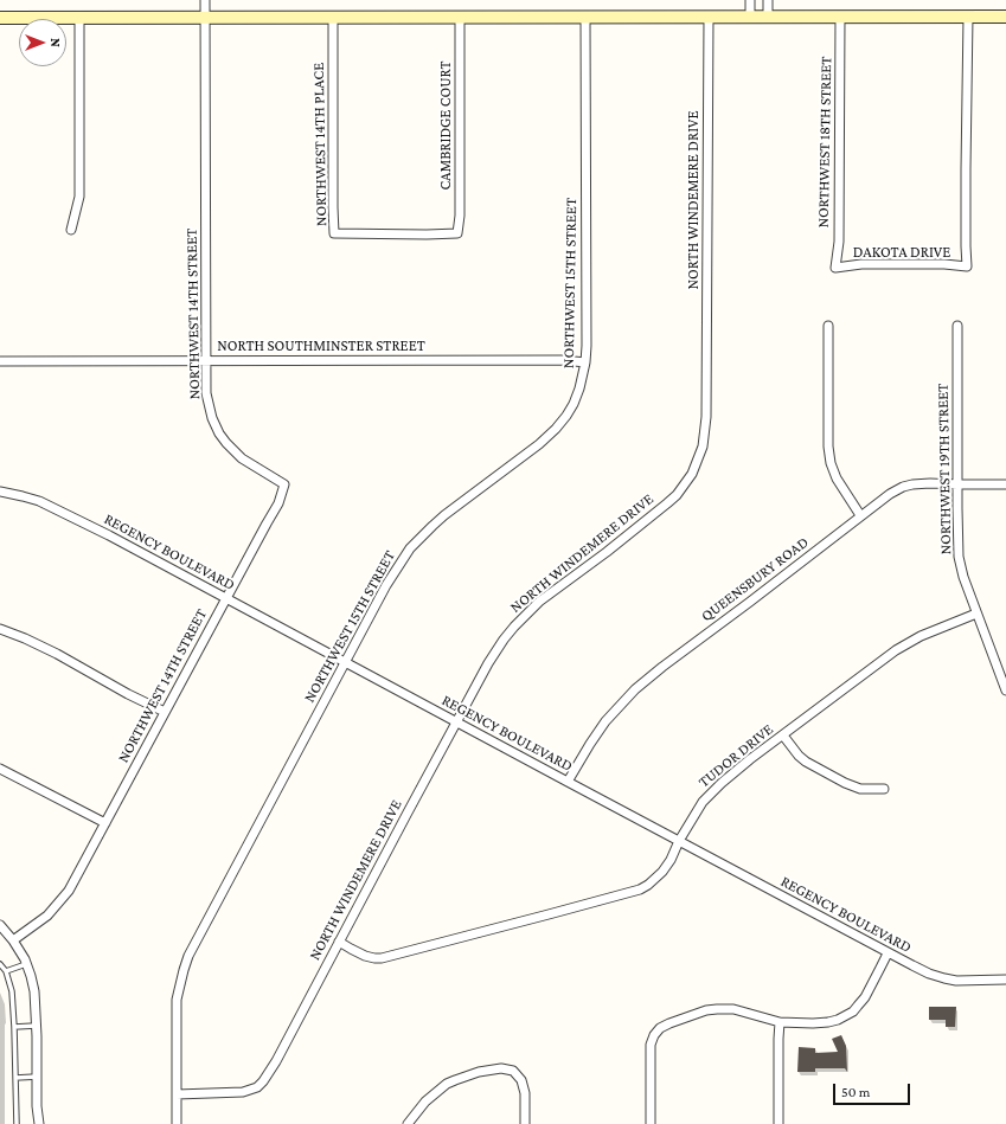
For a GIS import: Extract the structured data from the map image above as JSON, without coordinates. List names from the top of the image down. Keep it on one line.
{"streets":{"street":["CAMBRIDGE COURT","NORTHWEST 18TH STREET","NORTHWEST 14TH PLACE","NORTH WINDEMERE DRIVE","DAKOTA DRIVE","NORTHWEST 15TH STREET","NORTHWEST 14TH STREET","NORTH SOUTHMINSTER STREET","NORTHWEST 19TH STREET","REGENCY BOULEVARD","QUEENSBURY ROAD","TUDOR DRIVE"]},"crossings":[["CAMBRIDGE COURT","NORTHWEST 14TH PLACE"],["NORTHWEST 18TH STREET","DAKOTA DRIVE"],["NORTH WINDEMERE DRIVE","NORTHWEST 15TH STREET"],["NORTH WINDEMERE DRIVE","REGENCY BOULEVARD"],["NORTH WINDEMERE DRIVE","TUDOR DRIVE"],["NORTHWEST 15TH STREET","NORTH SOUTHMINSTER STREET"],["NORTHWEST 15TH STREET","REGENCY BOULEVARD"],["NORTHWEST 14TH STREET","NORTH SOUTHMINSTER STREET"],["NORTHWEST 14TH STREET","REGENCY BOULEVARD"],["NORTHWEST 19TH STREET","QUEENSBURY ROAD"],["NORTHWEST 19TH STREET","TUDOR DRIVE"],["REGENCY BOULEVARD","QUEENSBURY ROAD"],["REGENCY BOULEVARD","TUDOR DRIVE"]],"scale_bar":"50 m","north":"right"}
